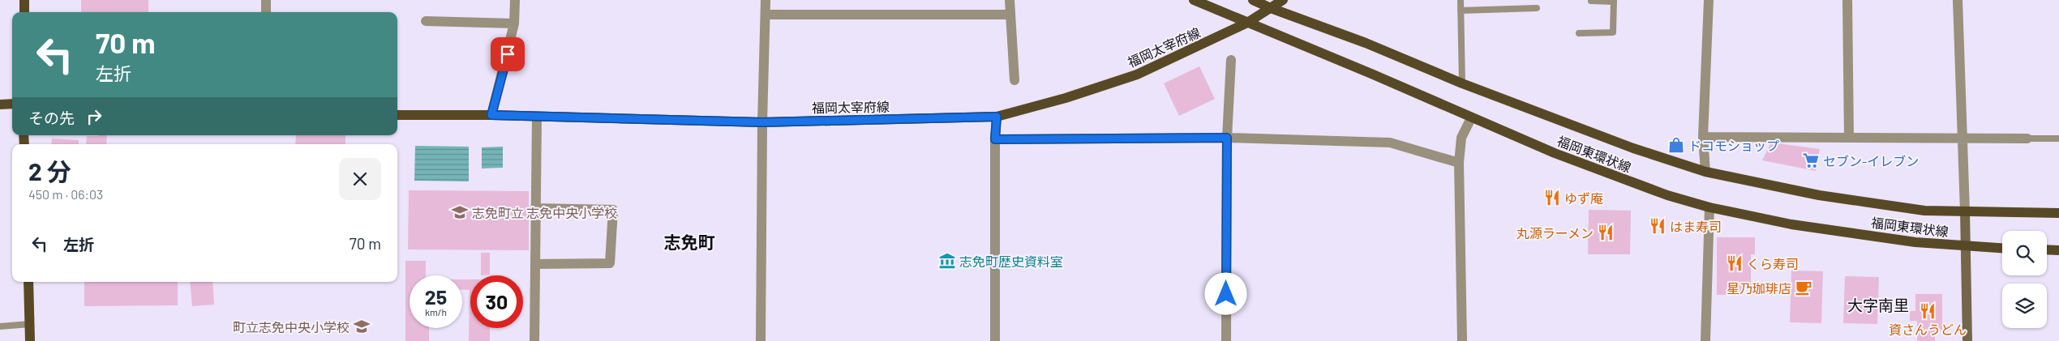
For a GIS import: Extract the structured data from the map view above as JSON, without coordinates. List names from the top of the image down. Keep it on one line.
{"streets":{"main road":["福岡太宰府線","福岡東環状線"]},"crossings":[["福岡太宰府線","福岡東環状線"]],"districts":["志免町","大字南里"],"places":{"shop":["ドコモショップ"],"supermarket":["セブン-イレブン"],"restaurant":["ゆず庵","はま寿司","丸源ラーメン","くら寿司","資さんうどん"],"school or university":["志免町立 志免中央小学校","町立志免中央小学校"],"museum":["志免町歴史資料室"],"cafe":["星乃珈琲店"]},"page":{"turn":["70 m","左折"],"then":"その先","heading":["2 分","450 m · 06:03"],"list":[{"name":"左折","value":"70 m"}],"speed":"25 km/h","limit":"30"}}
